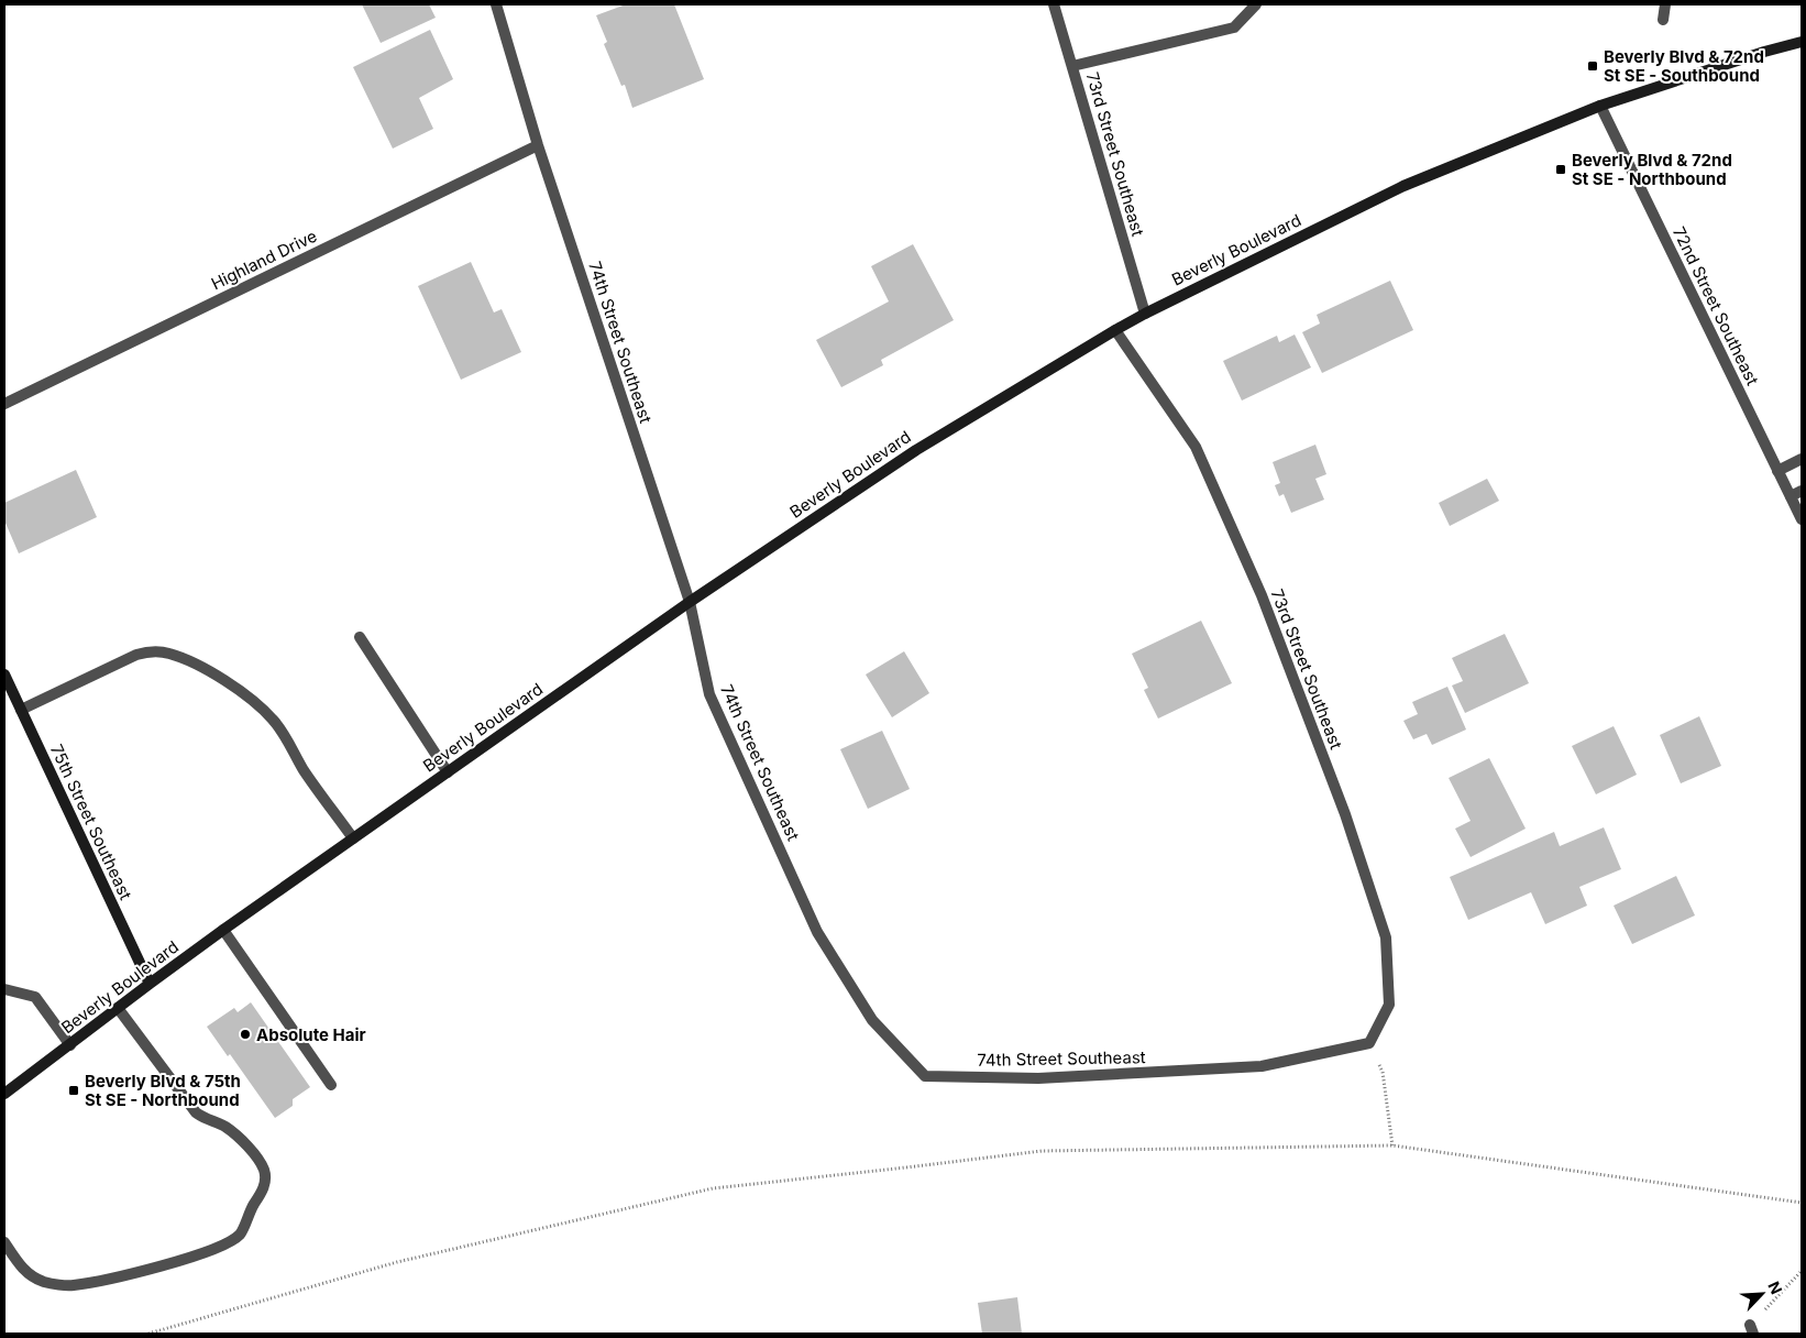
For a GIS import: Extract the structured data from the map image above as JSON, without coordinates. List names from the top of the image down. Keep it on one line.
{"streets":{"main road":["Beverly Boulevard","75th Street Southeast"],"street":["73rd Street Southeast","Highland Drive","72nd Street Southeast","74th Street Southeast"]},"crossings":[["73rd Street Southeast","Beverly Boulevard"],["73rd Street Southeast","74th Street Southeast"],["Beverly Boulevard","72nd Street Southeast"],["Beverly Boulevard","74th Street Southeast"],["Beverly Boulevard","75th Street Southeast"],["Highland Drive","74th Street Southeast"]],"places":{"transit":["Beverly Blvd & 72nd St SE - Southbound","Beverly Blvd & 72nd St SE - Northbound","Beverly Blvd & 75th St SE - Northbound"],"other":["Absolute Hair"]},"north":"top right"}
